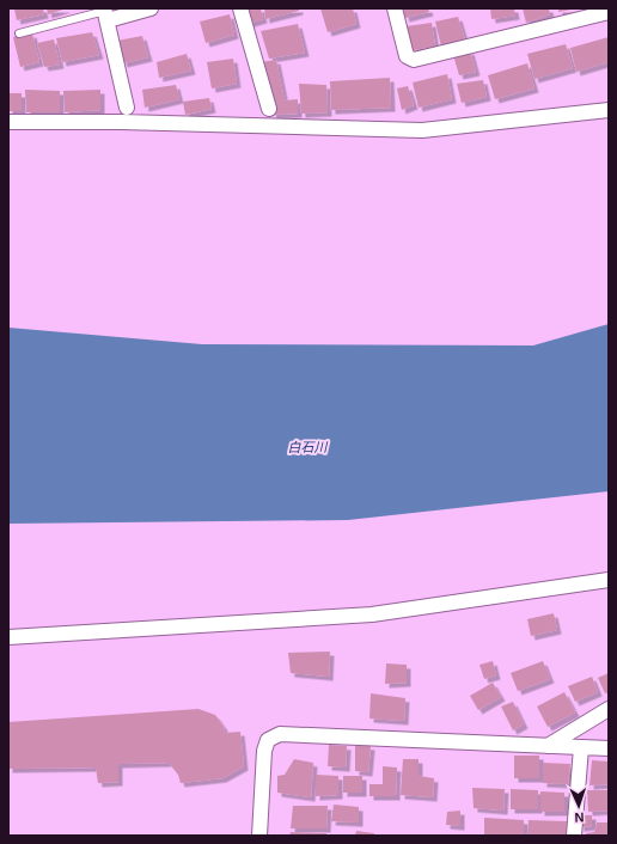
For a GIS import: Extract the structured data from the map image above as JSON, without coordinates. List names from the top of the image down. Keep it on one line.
{"water":["白石川"],"north":"bottom"}
